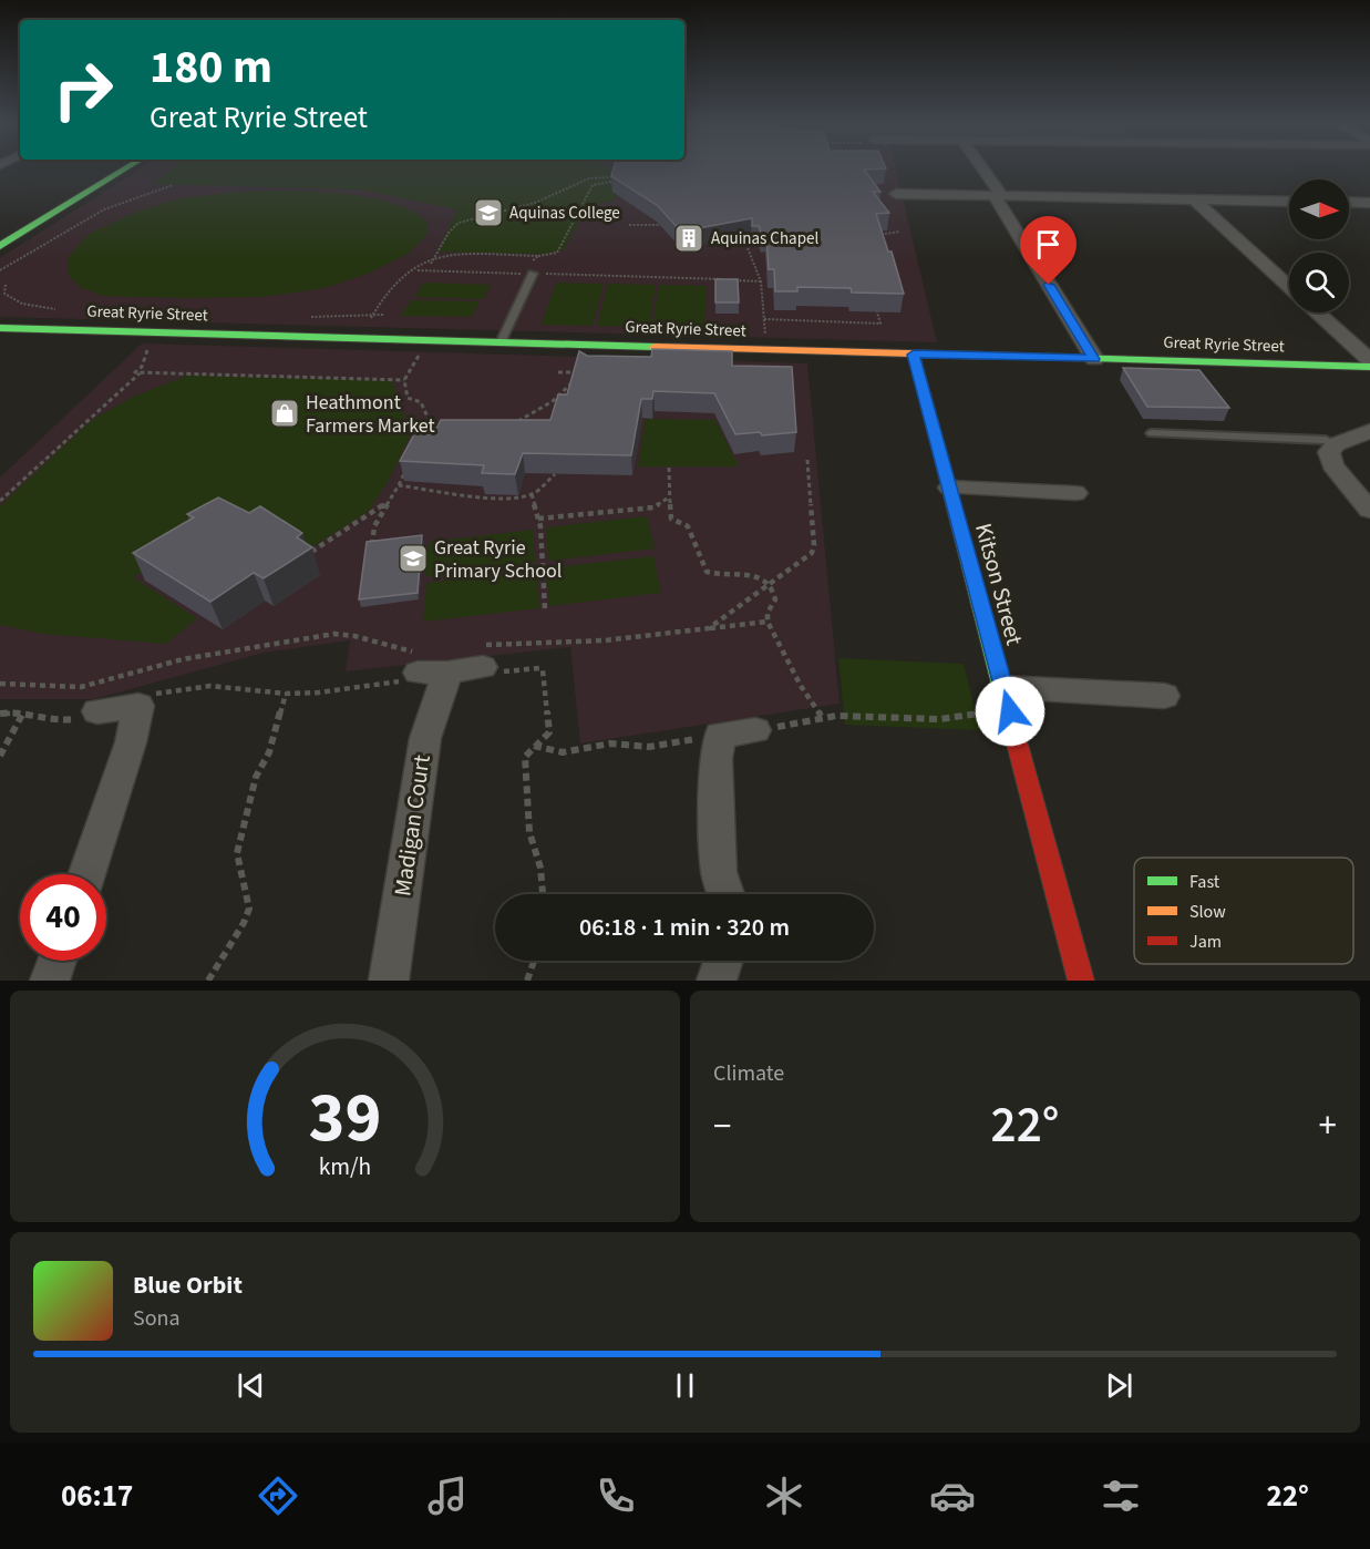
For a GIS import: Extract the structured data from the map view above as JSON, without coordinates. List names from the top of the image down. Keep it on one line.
{"streets":{"main road":["Great Ryrie Street","Kitson Street"],"street":["Madigan Court"]},"crossings":[["Great Ryrie Street","Kitson Street"]],"places":{"school or university":["Aquinas College","Great Ryrie Primary School"],"building":["Aquinas Chapel"],"shop":["Heathmont Farmers Market"]},"legend":["Fast","Slow","Jam"],"north":"right","page":{"turn":["180 m","Great Ryrie Street"],"limit":"40","trip":"06:18 · 1 min · 320 m","tile":"Climate","heat":["−","22°","+"],"song":["Blue Orbit","Sona"],"tabs":["06:17","22°"],"gauge":["39","km/h"]}}
